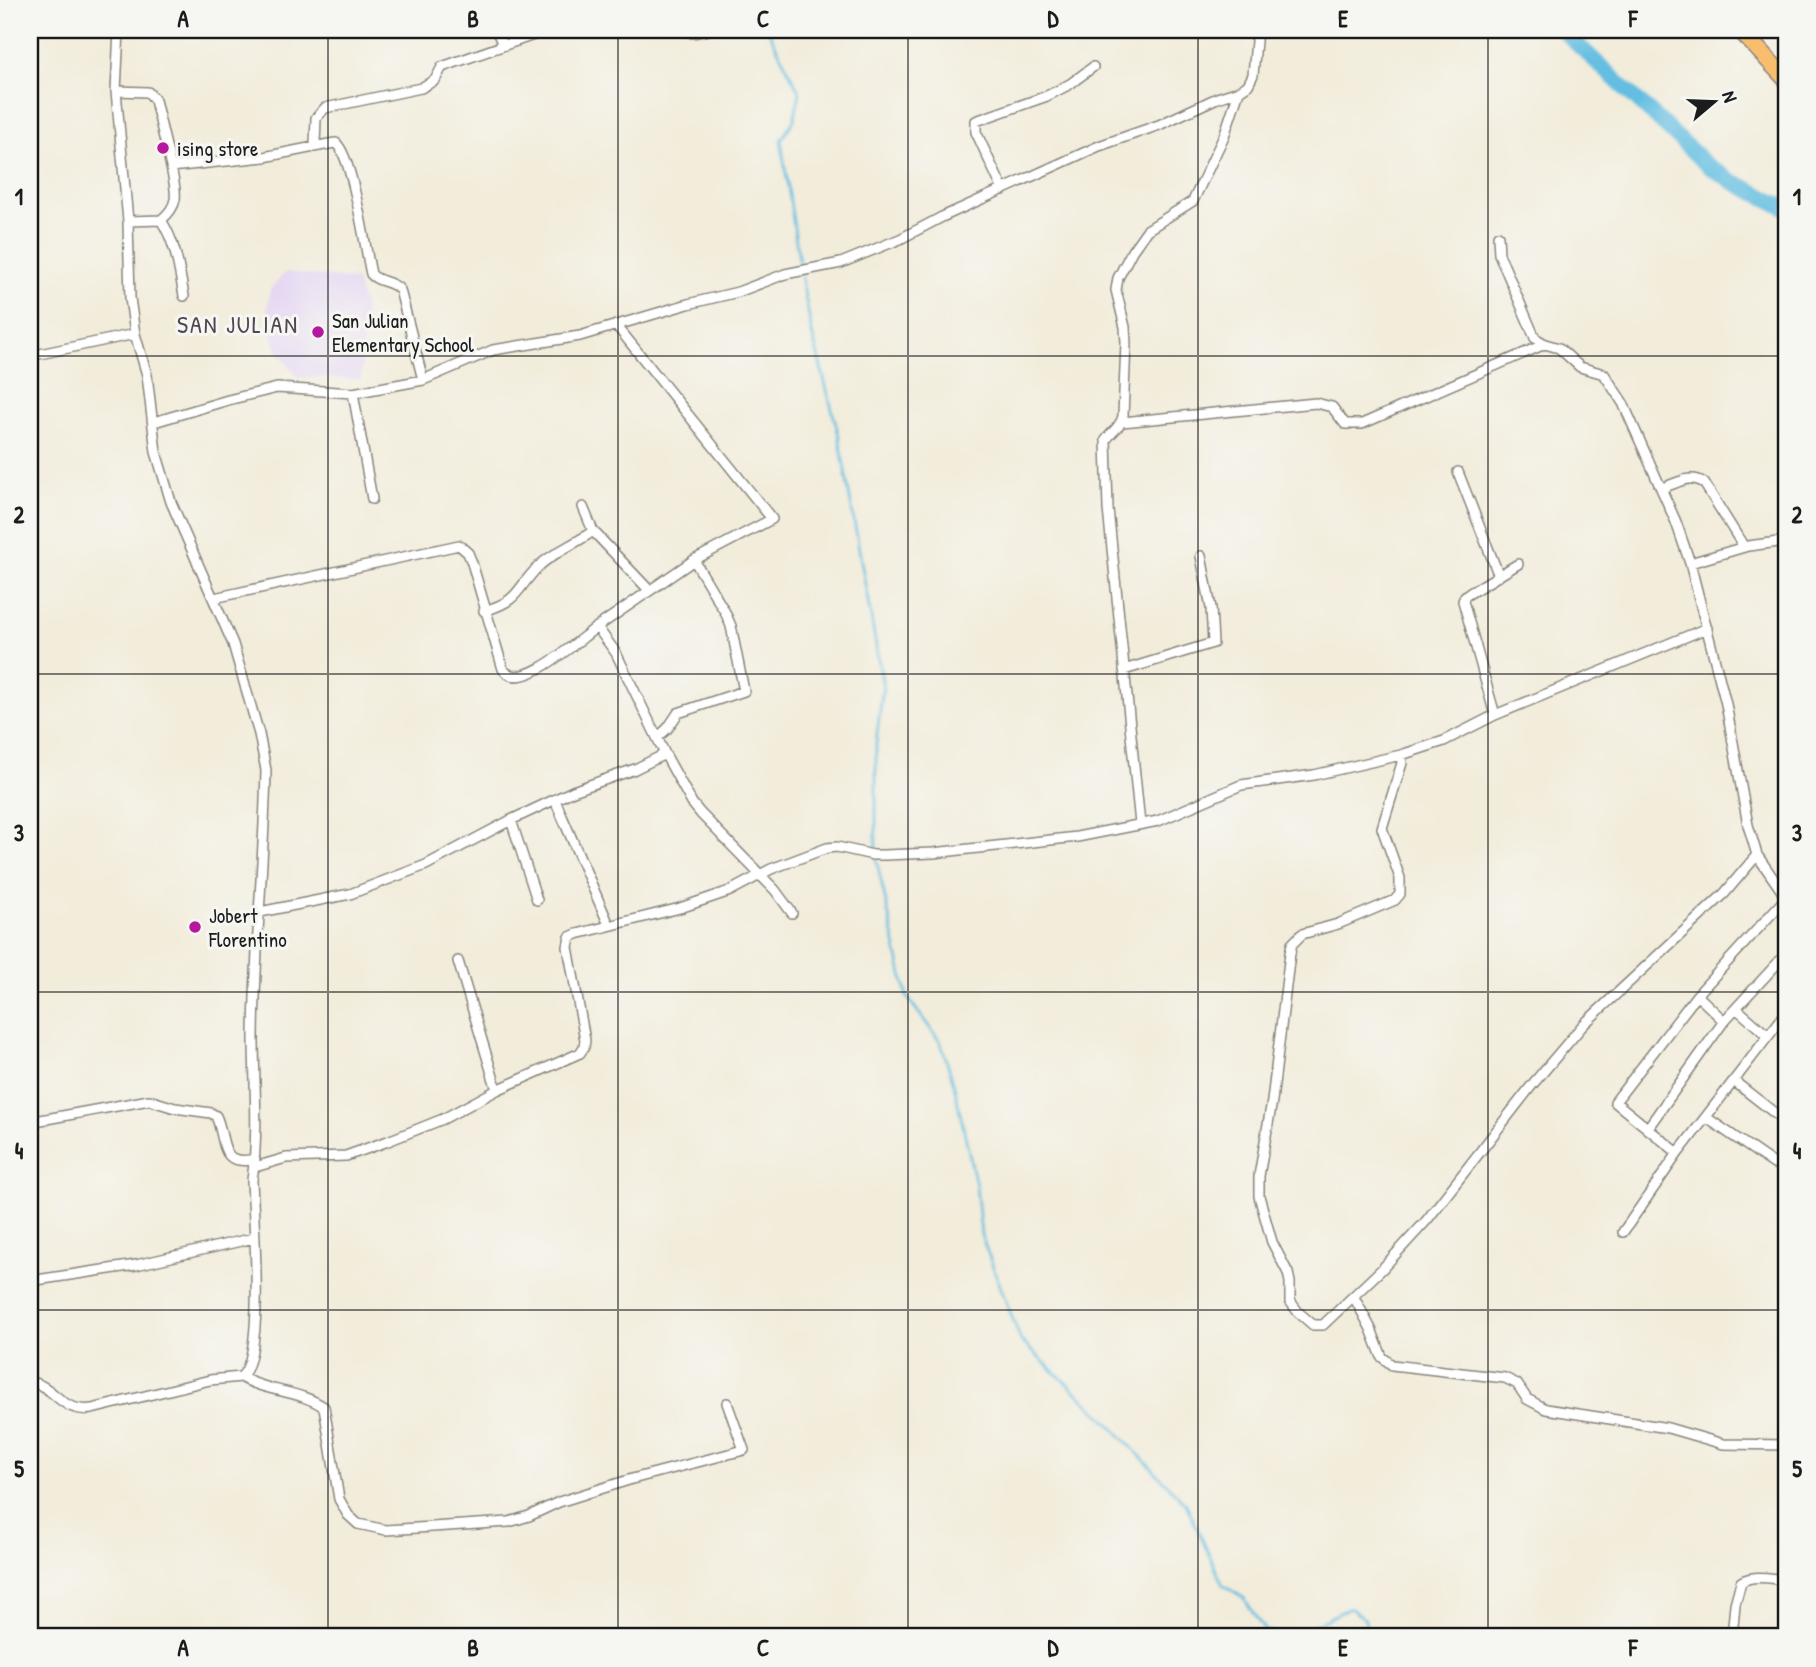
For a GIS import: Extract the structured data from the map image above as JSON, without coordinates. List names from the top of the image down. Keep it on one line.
{"districts":["SAN JULIAN"],"places":["ising store","San Julian Elementary School","Jobert Florentino"],"north":"right","grid":{"columns":["A","B","C","D","E","F"],"rows":["1","2","3","4","5"]}}
